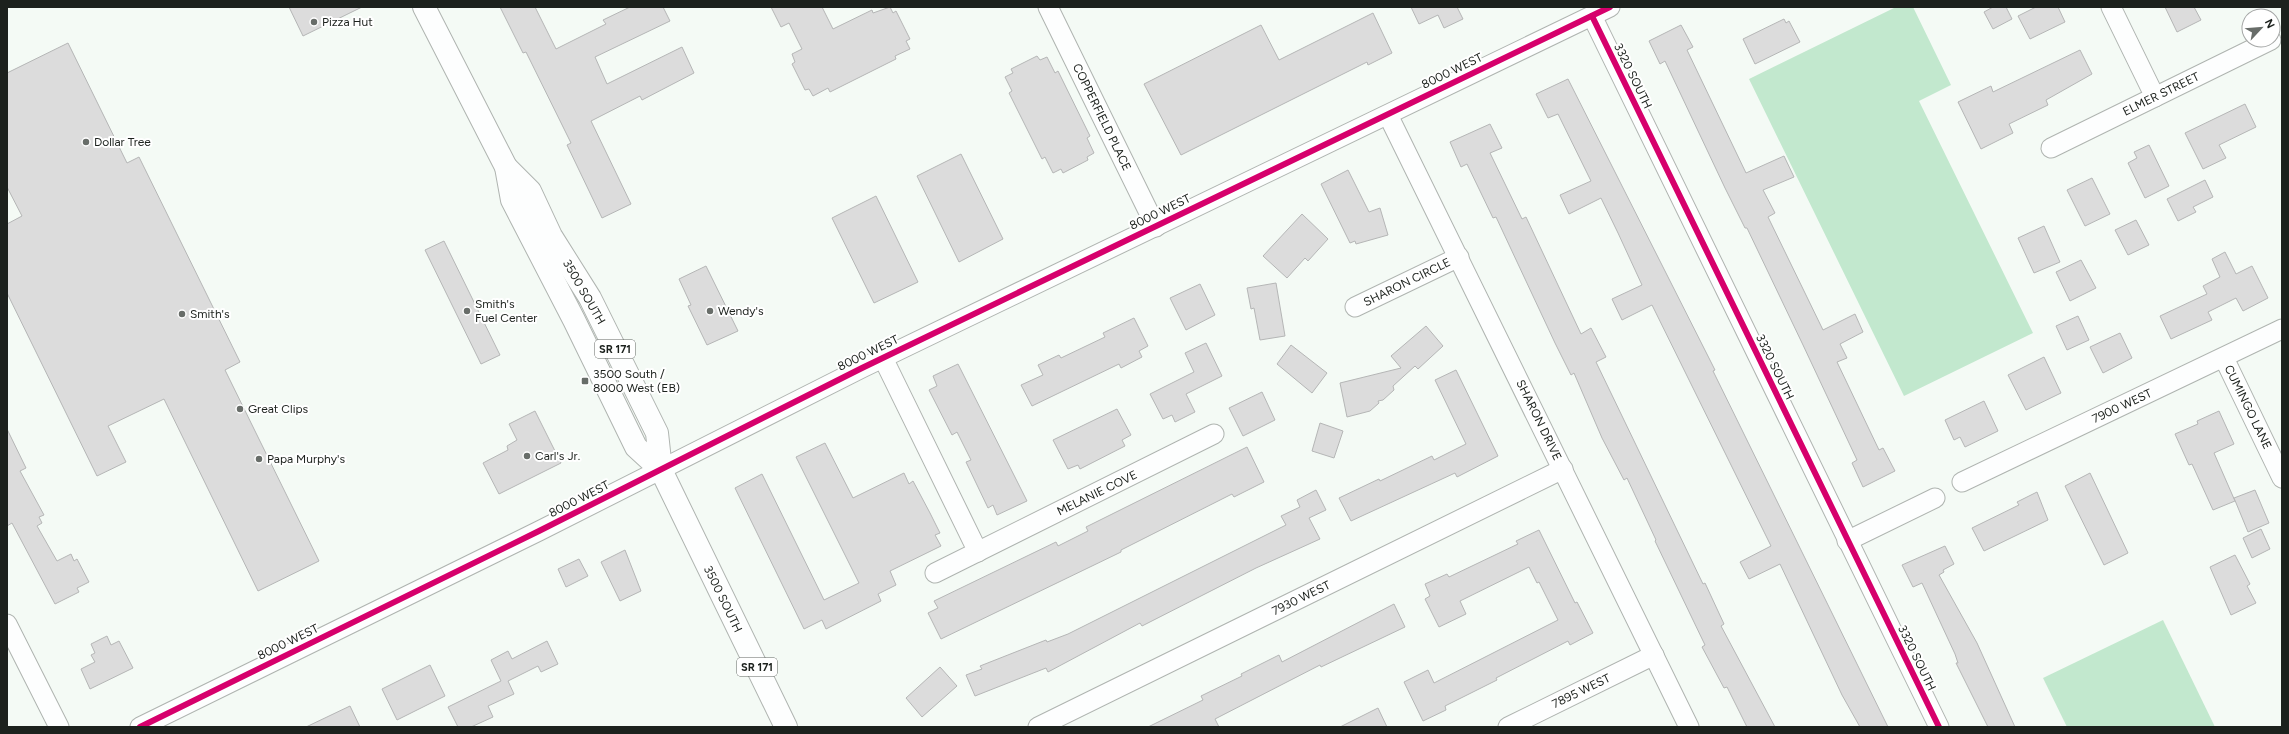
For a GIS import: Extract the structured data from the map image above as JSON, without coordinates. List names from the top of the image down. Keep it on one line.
{"streets":{"main road":["3500 SOUTH","SR 171"],"street":["8000 WEST","3320 SOUTH","ELMER STREET","COPPERFIELD PLACE","SHARON CIRCLE","7900 WEST","CUMINGO LANE","SHARON DRIVE","MELANIE COVE","7930 WEST","7895 WEST"]},"crossings":[["8000 WEST","3320 SOUTH"],["8000 WEST","COPPERFIELD PLACE"],["8000 WEST","3500 SOUTH"],["8000 WEST","SHARON DRIVE"],["SHARON CIRCLE","SHARON DRIVE"],["7900 WEST","CUMINGO LANE"],["SHARON DRIVE","7930 WEST"],["SHARON DRIVE","7895 WEST"]],"places":{"other":["Pizza Hut","Dollar Tree","Smith's Fuel Center","Wendy's","Smith's","Great Clips","Carl's Jr.","Papa Murphy's"],"transit":["3500 South / 8000 West (EB)"]},"north":"top right"}
